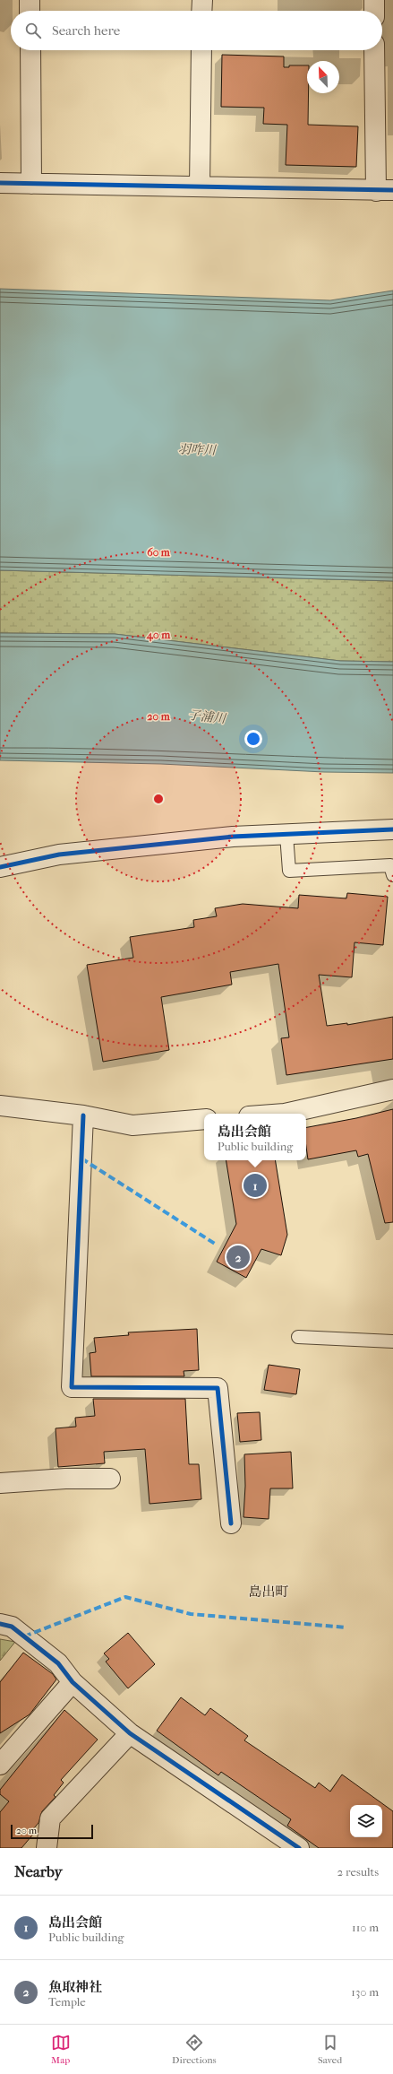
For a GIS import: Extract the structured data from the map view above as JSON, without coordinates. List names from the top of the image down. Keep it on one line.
{"districts":["島出町"],"water":["羽咋川","子浦川"],"scale_bar":"20 m","north":"top left","page":{"search":"Search here","popup":["島出会館","Public building"],"pins":["1","2"],"scale":"20 m","heading":["Nearby","2 results"],"list":[{"mark":"1","name":"島出会館","note":"Public building","value":"110 m"},{"mark":"2","name":"魚取神社","note":"Temple","value":"130 m"}],"nav":["Map","Directions","Saved"]},"rings":["60 m","40 m","20 m"]}
